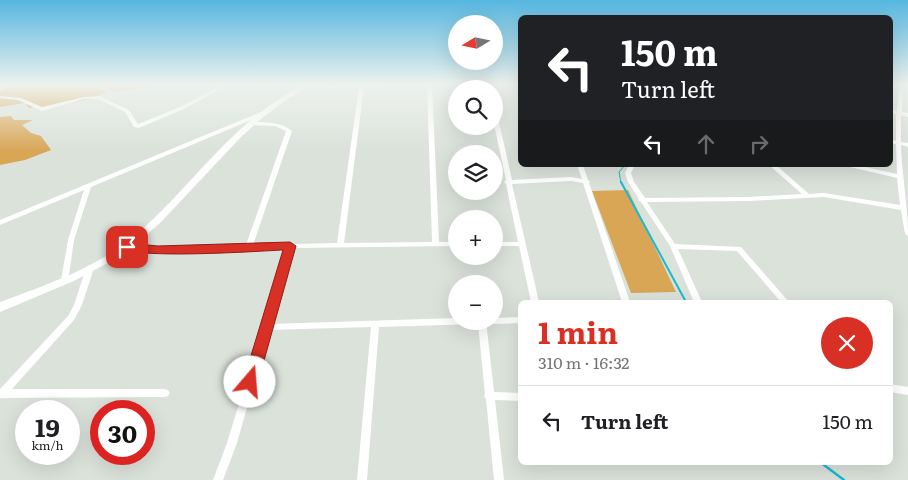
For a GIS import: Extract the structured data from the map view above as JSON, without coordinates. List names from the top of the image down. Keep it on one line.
{"north":"left","page":{"map_buttons":["+","−"],"turn":["150 m","Turn left"],"heading":["1 min","310 m · 16:32"],"list":[{"name":"Turn left","value":"150 m"}],"speed":"19 km/h","limit":"30"}}
